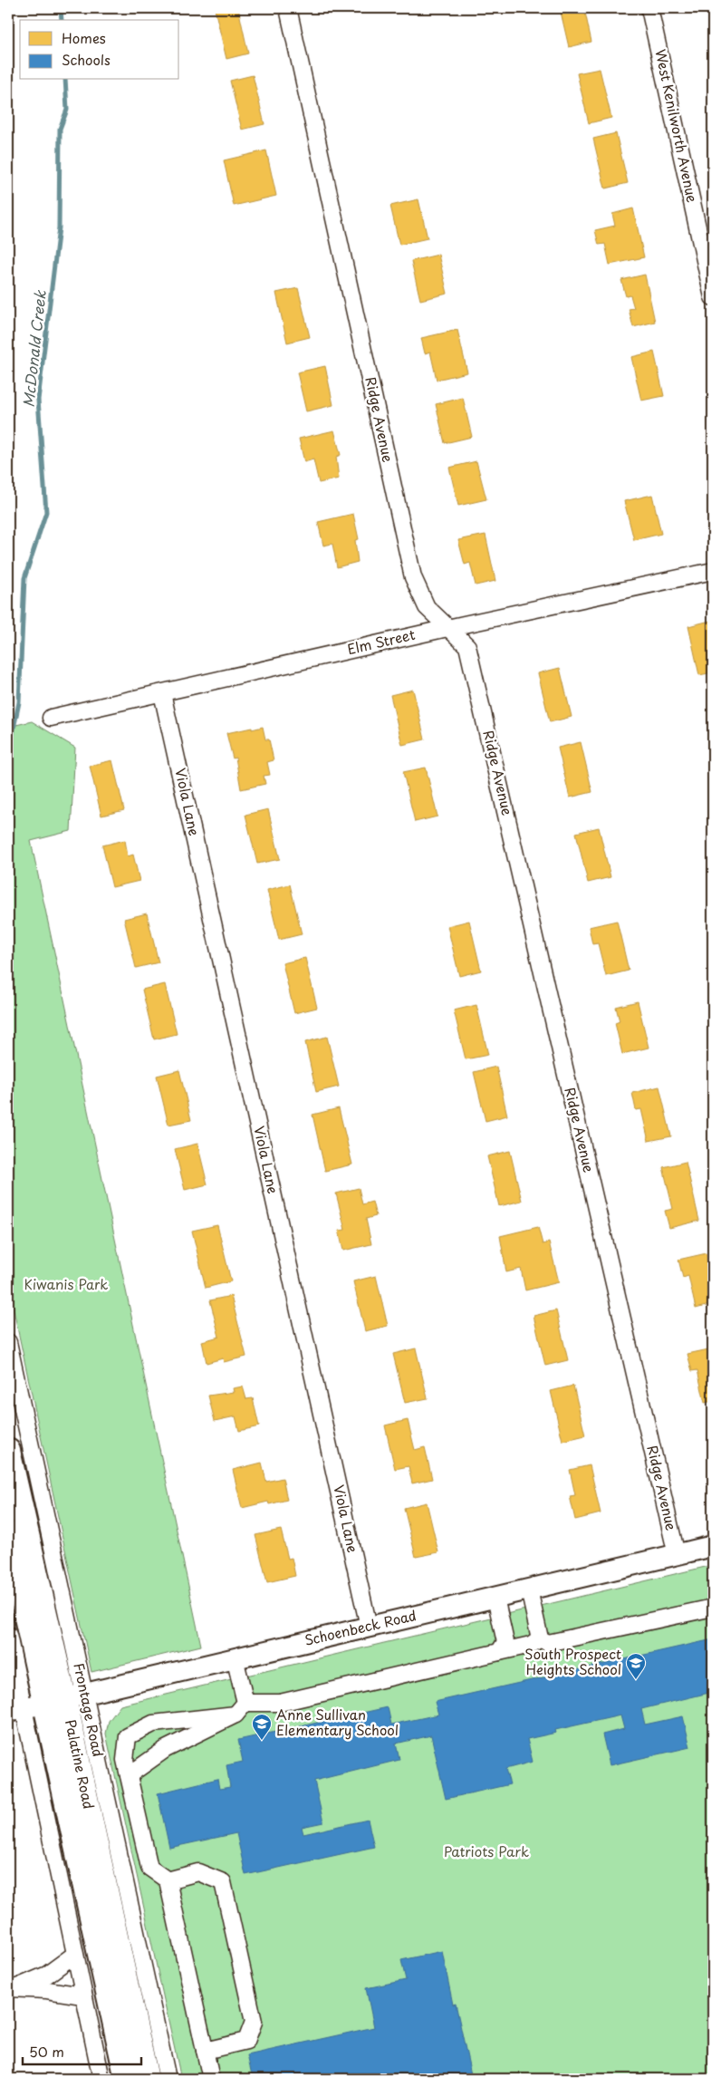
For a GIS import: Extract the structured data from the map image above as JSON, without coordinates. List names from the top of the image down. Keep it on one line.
{"streets":{"highway":["Palatine Road"],"main road":["Schoenbeck Road"],"street":["West Kenilworth Avenue","Ridge Avenue","Elm Street","Viola Lane","Frontage Road"]},"crossings":[["Ridge Avenue","Elm Street"],["Ridge Avenue","Schoenbeck Road"],["Elm Street","Viola Lane"],["Viola Lane","Schoenbeck Road"],["Schoenbeck Road","Frontage Road"],["Schoenbeck Road","Palatine Road"],["Frontage Road","Palatine Road"]],"water":["McDonald Creek"],"parks":["Kiwanis Park","Patriots Park"],"places":{"school or university":["South Prospect Heights School","Anne Sullivan Elementary School"]},"legend":["Homes","Schools"],"scale_bar":"50 m"}
